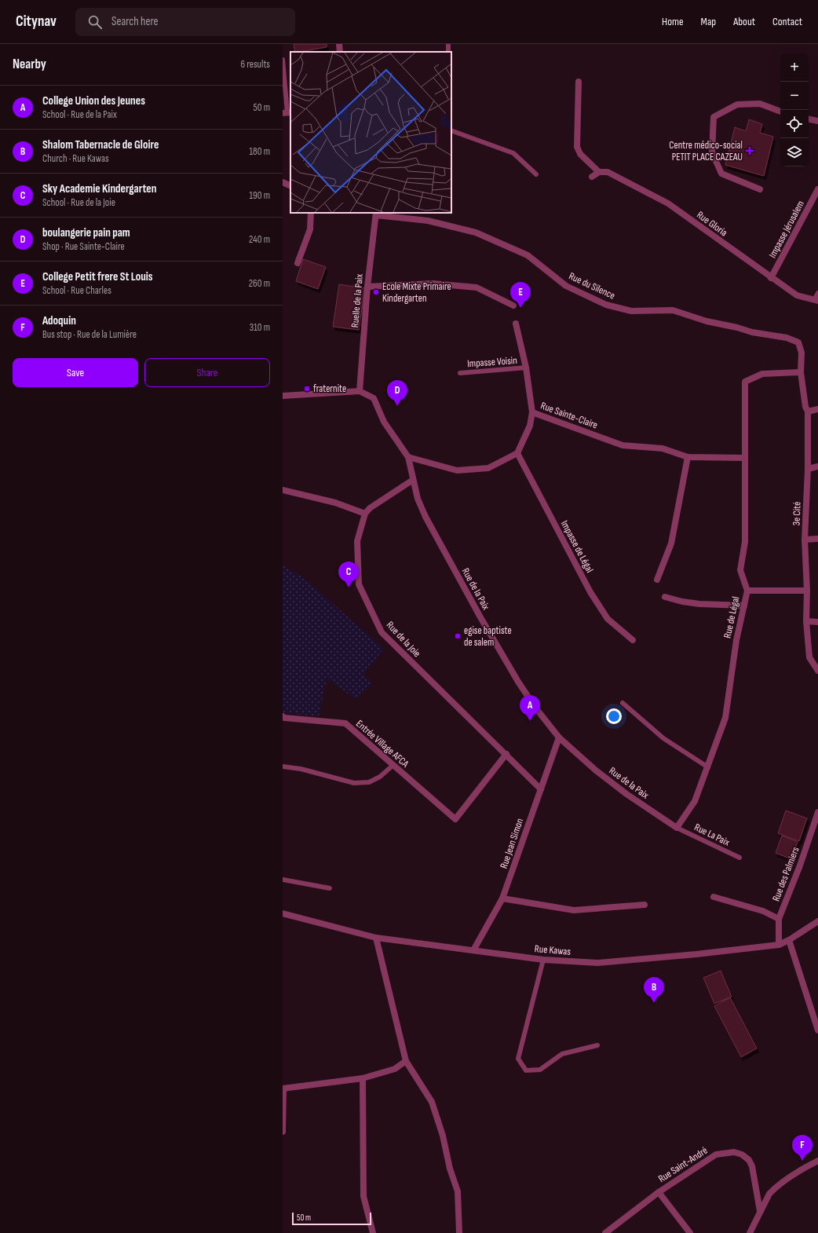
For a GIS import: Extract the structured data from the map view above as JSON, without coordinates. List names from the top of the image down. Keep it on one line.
{"streets":{"street":["Rue Gloria","Impasse Jérusalem","Rue du Silence","Ruelle de la Paix","Rue Sainte-Claire","3e Cité","Impasse de Légal","Rue de la Paix","Rue de Légal","Rue de la Joie","Entrée Village AFCA","Rue Jean Simon","Rue des Palmiers","Rue Kawas","Rue Saint-André"],"lane":["Impasse Voisin","Rue La Paix"]},"crossings":[["Rue Gloria","Impasse Jérusalem"],["Rue du Silence","Ruelle de la Paix"],["Rue du Silence","3e Cité"],["Rue du Silence","Rue de Légal"],["Rue Sainte-Claire","Impasse de Légal"],["Rue Sainte-Claire","Rue de Légal"],["3e Cité","Rue de Légal"],["Rue de la Paix","Rue de Légal"],["Rue de la Paix","Rue La Paix"],["Rue de la Paix","Rue Jean Simon"],["Rue de Légal","Rue La Paix"],["Rue de la Joie","Entrée Village AFCA"],["Rue de la Joie","Rue Jean Simon"],["Rue Jean Simon","Rue Kawas"],["Rue des Palmiers","Rue Kawas"]],"places":{"health":["Centre médico-social PETIT PLACE CAZEAU"],"other":["Ecole Mixte Primaire Kindergarten","fraternite","egise baptiste de salem"]},"scale_bar":"50 m","page":{"header":"Citynav","search":"Search here","nav":["Home","Map","About","Contact"],"heading":["Nearby","6 results"],"map_buttons":["+","−"],"list":[{"mark":"A","name":"College Union des Jeunes","note":"School · Rue de la Paix","value":"50 m"},{"mark":"B","name":"Shalom Tabernacle de Gloire","note":"Church · Rue Kawas","value":"180 m"},{"mark":"C","name":"Sky Academie Kindergarten","note":"School · Rue de la Joie","value":"190 m"},{"mark":"D","name":"boulangerie pain pam","note":"Shop · Rue Sainte-Claire","value":"240 m"},{"mark":"E","name":"College Petit frere St Louis","note":"School · Rue Charles","value":"260 m"},{"mark":"F","name":"Adoquin","note":"Bus stop · Rue de la Lumière","value":"310 m"}],"pins":["E","D","C","A","B","F"],"buttons":["Save","Share"],"scale":"50 m"}}
